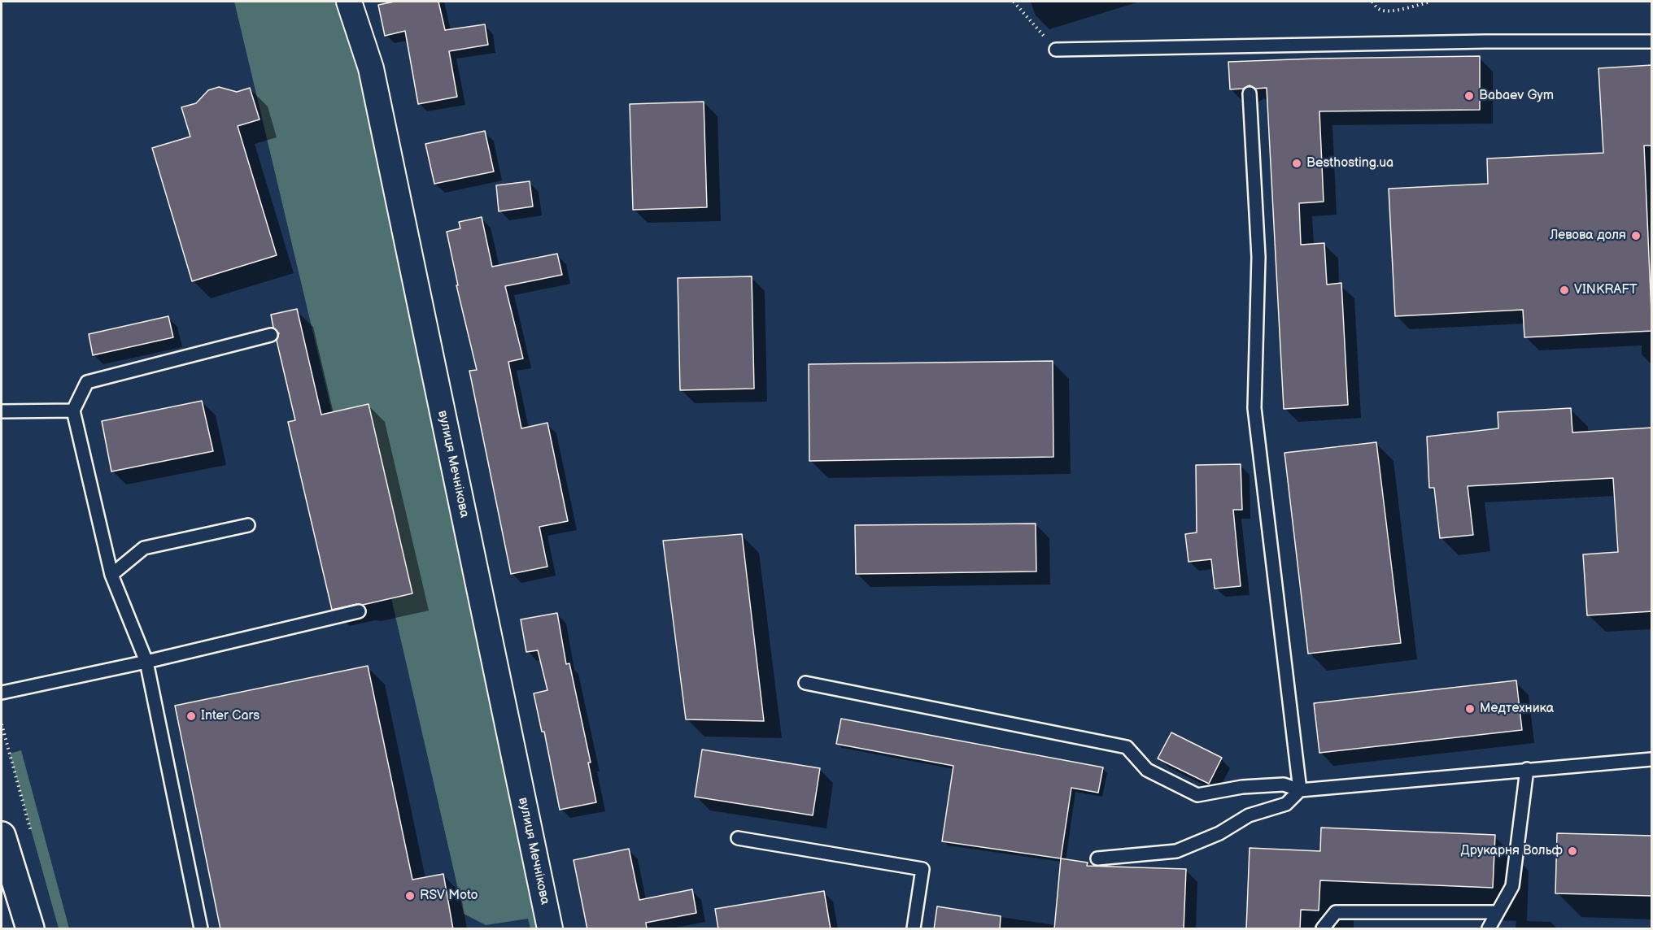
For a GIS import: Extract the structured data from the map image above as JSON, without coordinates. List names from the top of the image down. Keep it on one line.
{"streets":{"street":["вулиця Мечнікова"]},"places":["Babaev Gym","Besthosting.ua","Левова доля","VINKRAFT","Медтехника","Inter Cars","Друкарня Вольф","RSV Moto"]}
